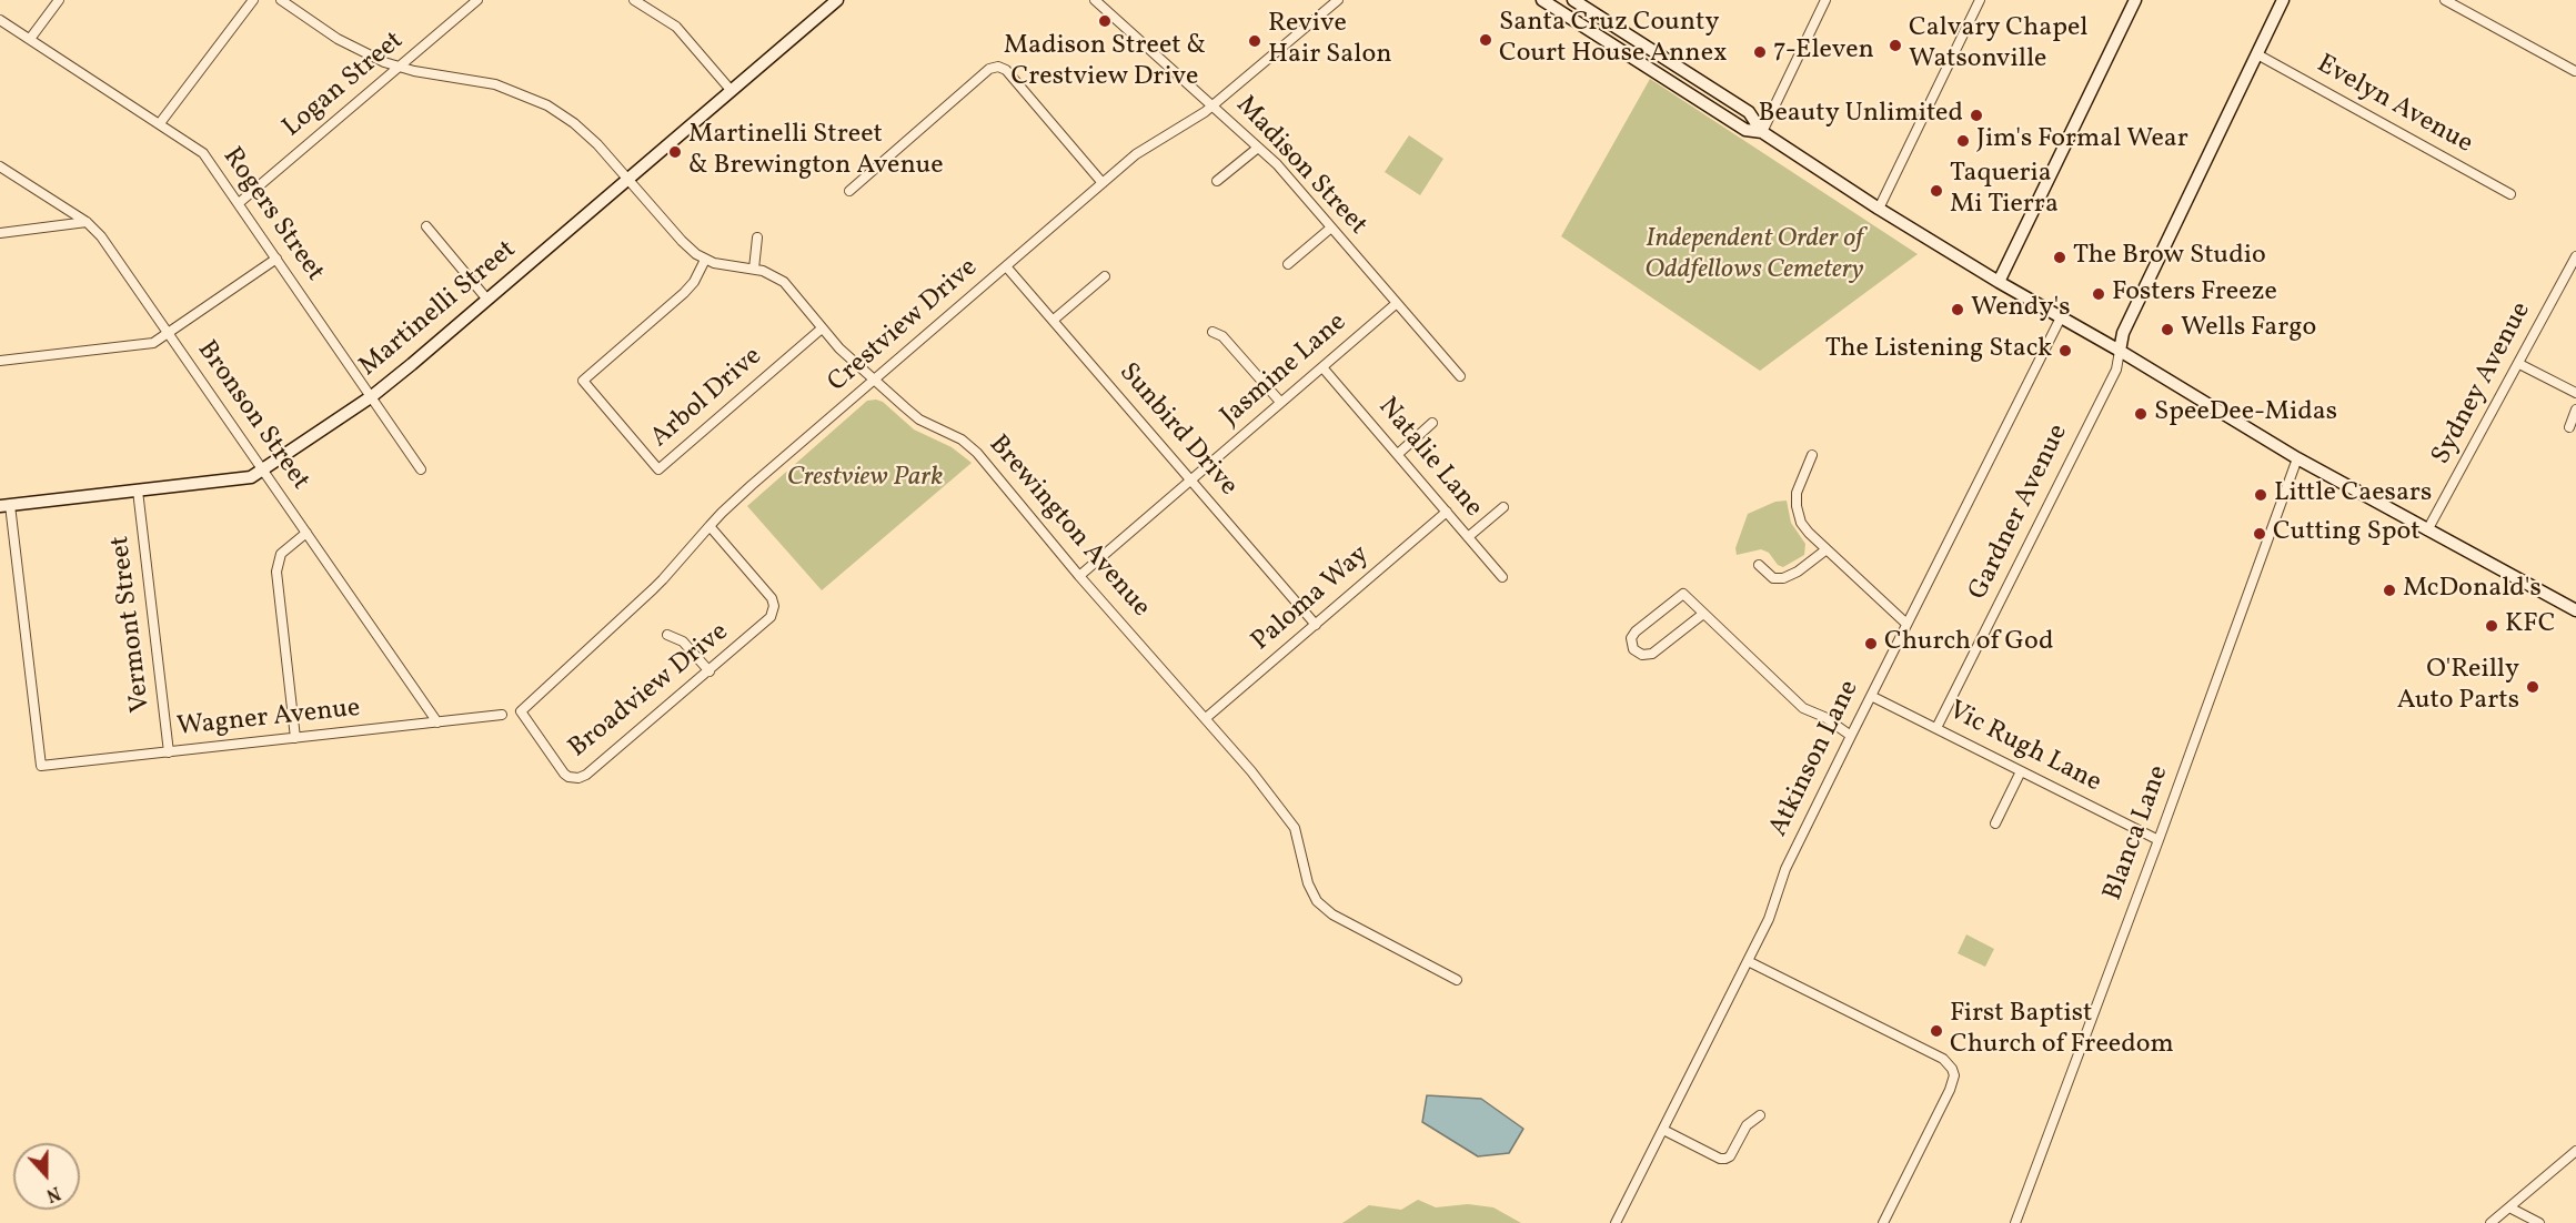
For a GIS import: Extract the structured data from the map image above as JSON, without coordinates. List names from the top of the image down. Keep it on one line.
{"streets":{"street":["Logan Street","Evelyn Avenue","Madison Street","Rogers Street","Martinelli Street","Crestview Drive","Jasmine Lane","Sydney Avenue","Arbol Drive","Bronson Street","Sunbird Drive","Natalie Lane","Gardner Avenue","Brewington Avenue","Paloma Way","Vermont Street","Broadview Drive","Wagner Avenue","Vic Rugh Lane","Atkinson Lane","Blanca Lane"]},"crossings":[["Logan Street","Rogers Street"],["Logan Street","Brewington Avenue"],["Madison Street","Crestview Drive"],["Madison Street","Jasmine Lane"],["Rogers Street","Martinelli Street"],["Martinelli Street","Bronson Street"],["Martinelli Street","Brewington Avenue"],["Martinelli Street","Vermont Street"],["Martinelli Street","Wagner Avenue"],["Crestview Drive","Sunbird Drive"],["Crestview Drive","Brewington Avenue"],["Crestview Drive","Broadview Drive"],["Jasmine Lane","Sunbird Drive"],["Jasmine Lane","Natalie Lane"],["Jasmine Lane","Brewington Avenue"],["Arbol Drive","Brewington Avenue"],["Bronson Street","Wagner Avenue"],["Sunbird Drive","Paloma Way"],["Natalie Lane","Paloma Way"],["Gardner Avenue","Vic Rugh Lane"],["Brewington Avenue","Paloma Way"],["Vermont Street","Wagner Avenue"],["Vic Rugh Lane","Atkinson Lane"],["Vic Rugh Lane","Blanca Lane"]],"parks":["Independent Order of Oddfellows Cemetery","Crestview Park"],"places":["Madison Street & Crestview Drive","Santa Cruz County Court House Annex","Revive Hair Salon","Calvary Chapel Watsonville","7-Eleven","Beauty Unlimited","Jim's Formal Wear","Martinelli Street & Brewington Avenue","Taqueria Mi Tierra","The Brow Studio","Fosters Freeze","Wendy's","Wells Fargo","The Listening Stack","SpeeDee-Midas","Little Caesars","Cutting Spot","McDonald's","KFC","Church of God","O'Reilly Auto Parts","First Baptist Church of Freedom"],"north":"bottom"}
